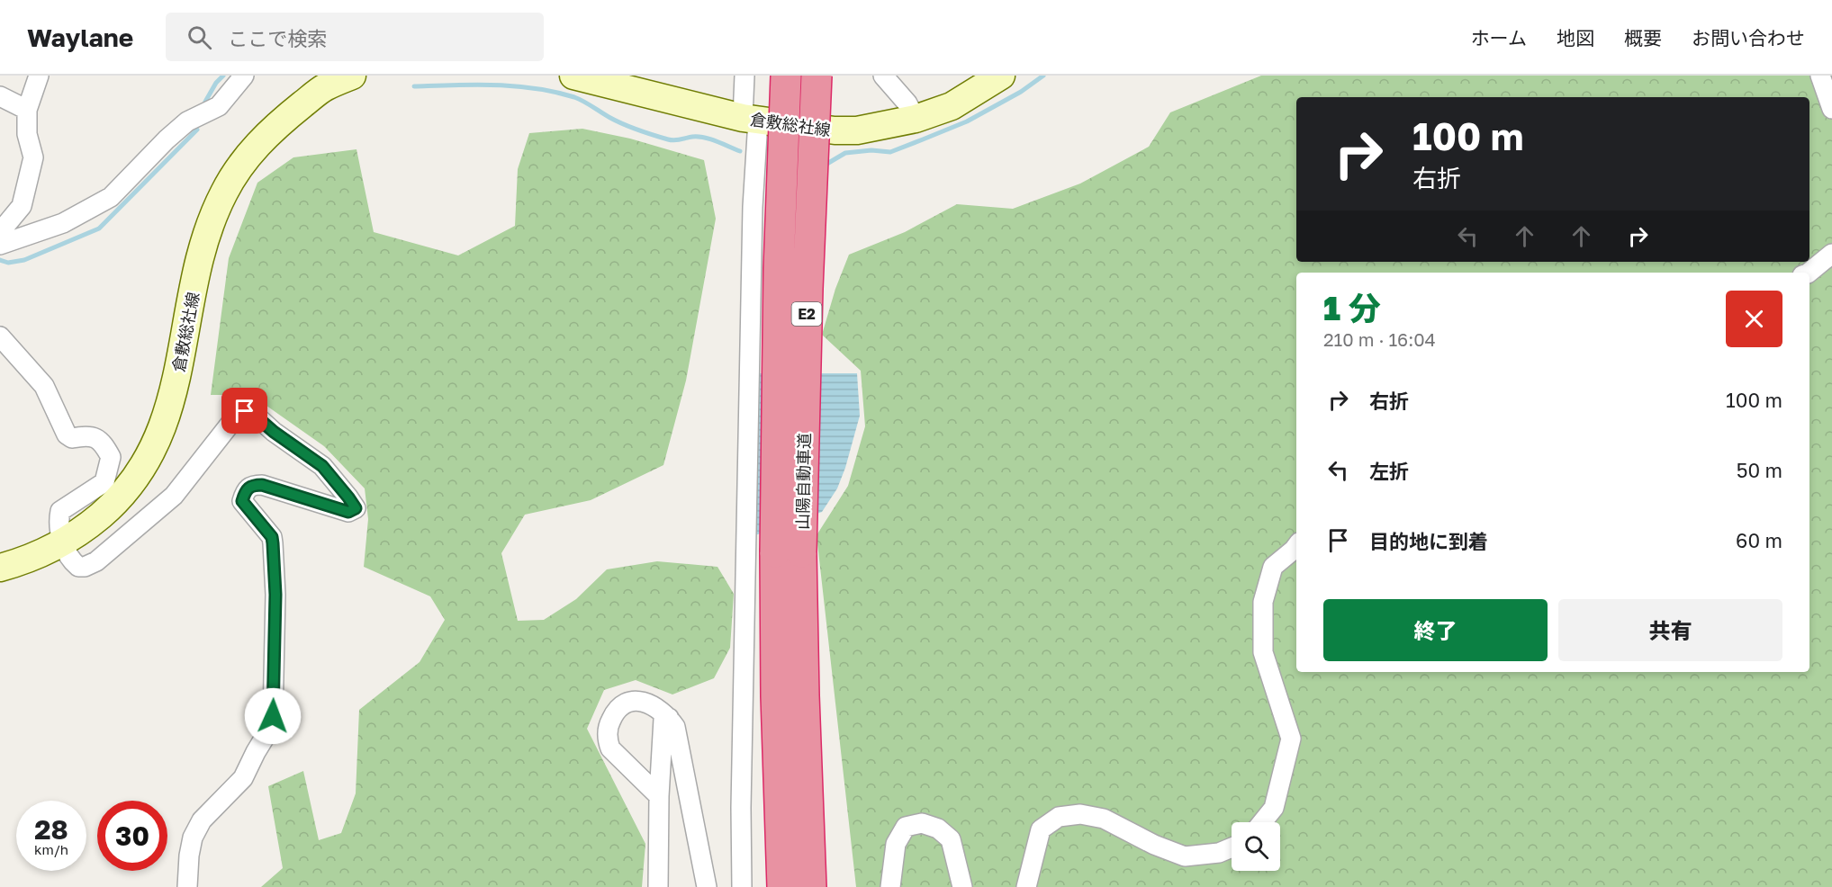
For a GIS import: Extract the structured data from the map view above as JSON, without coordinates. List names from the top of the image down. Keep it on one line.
{"streets":{"highway":["E2","山陽自動車道"],"main road":["倉敷総社線"]},"page":{"header":"Waylane","search":"ここで検索","nav":["ホーム","地図","概要","お問い合わせ"],"turn":["100 m","右折"],"heading":["1 分","210 m · 16:04"],"list":[{"name":"右折","value":"100 m"},{"name":"左折","value":"50 m"},{"name":"目的地に到着","value":"60 m"}],"buttons":["終了","共有"],"speed":"28 km/h","limit":"30"}}
